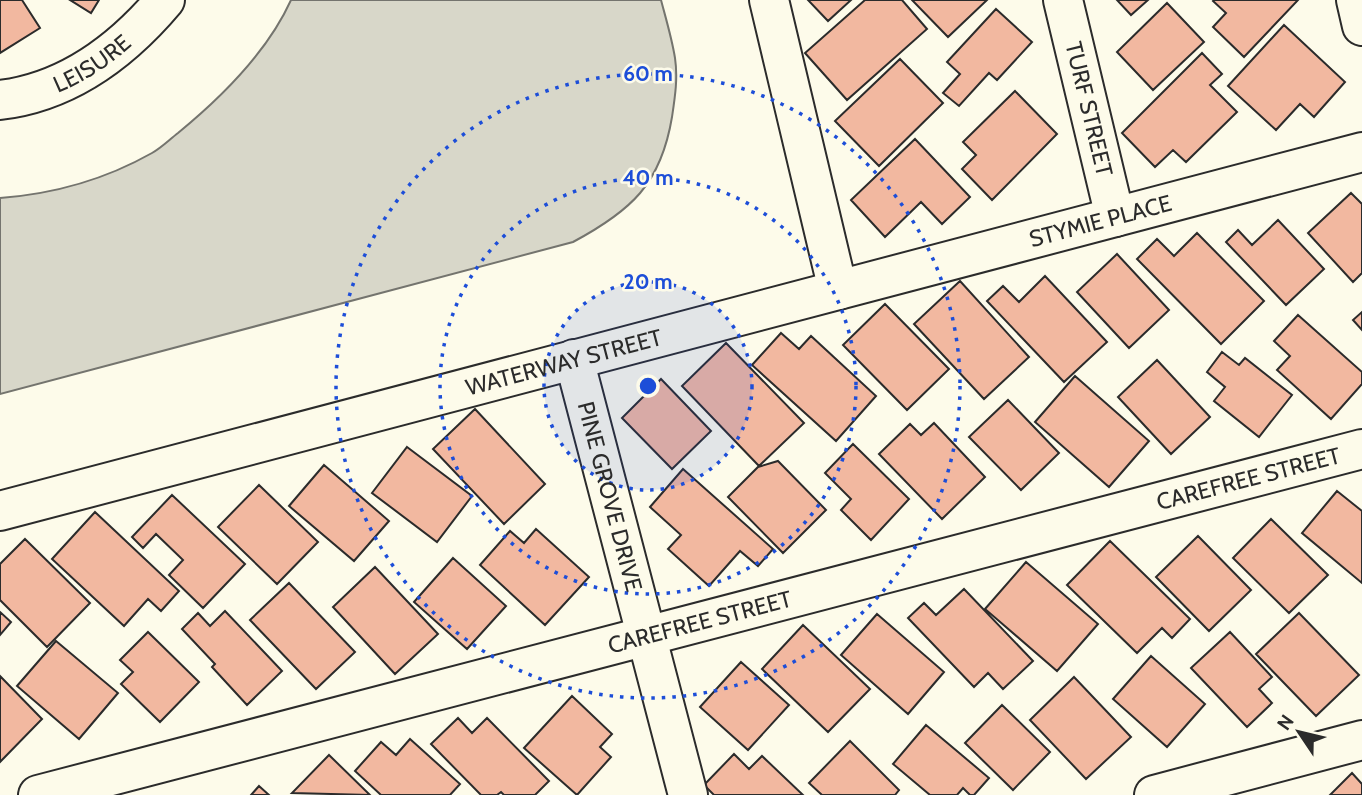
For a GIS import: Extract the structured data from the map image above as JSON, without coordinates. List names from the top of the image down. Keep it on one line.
{"streets":{"street":["LEISURE","TURF STREET","STYMIE PLACE","WATERWAY STREET","CAREFREE STREET","PINE GROVE DRIVE"]},"crossings":[["TURF STREET","STYMIE PLACE"],["STYMIE PLACE","WATERWAY STREET"],["WATERWAY STREET","PINE GROVE DRIVE"],["CAREFREE STREET","PINE GROVE DRIVE"]],"north":"top left","rings":["60 m","40 m","20 m"]}
